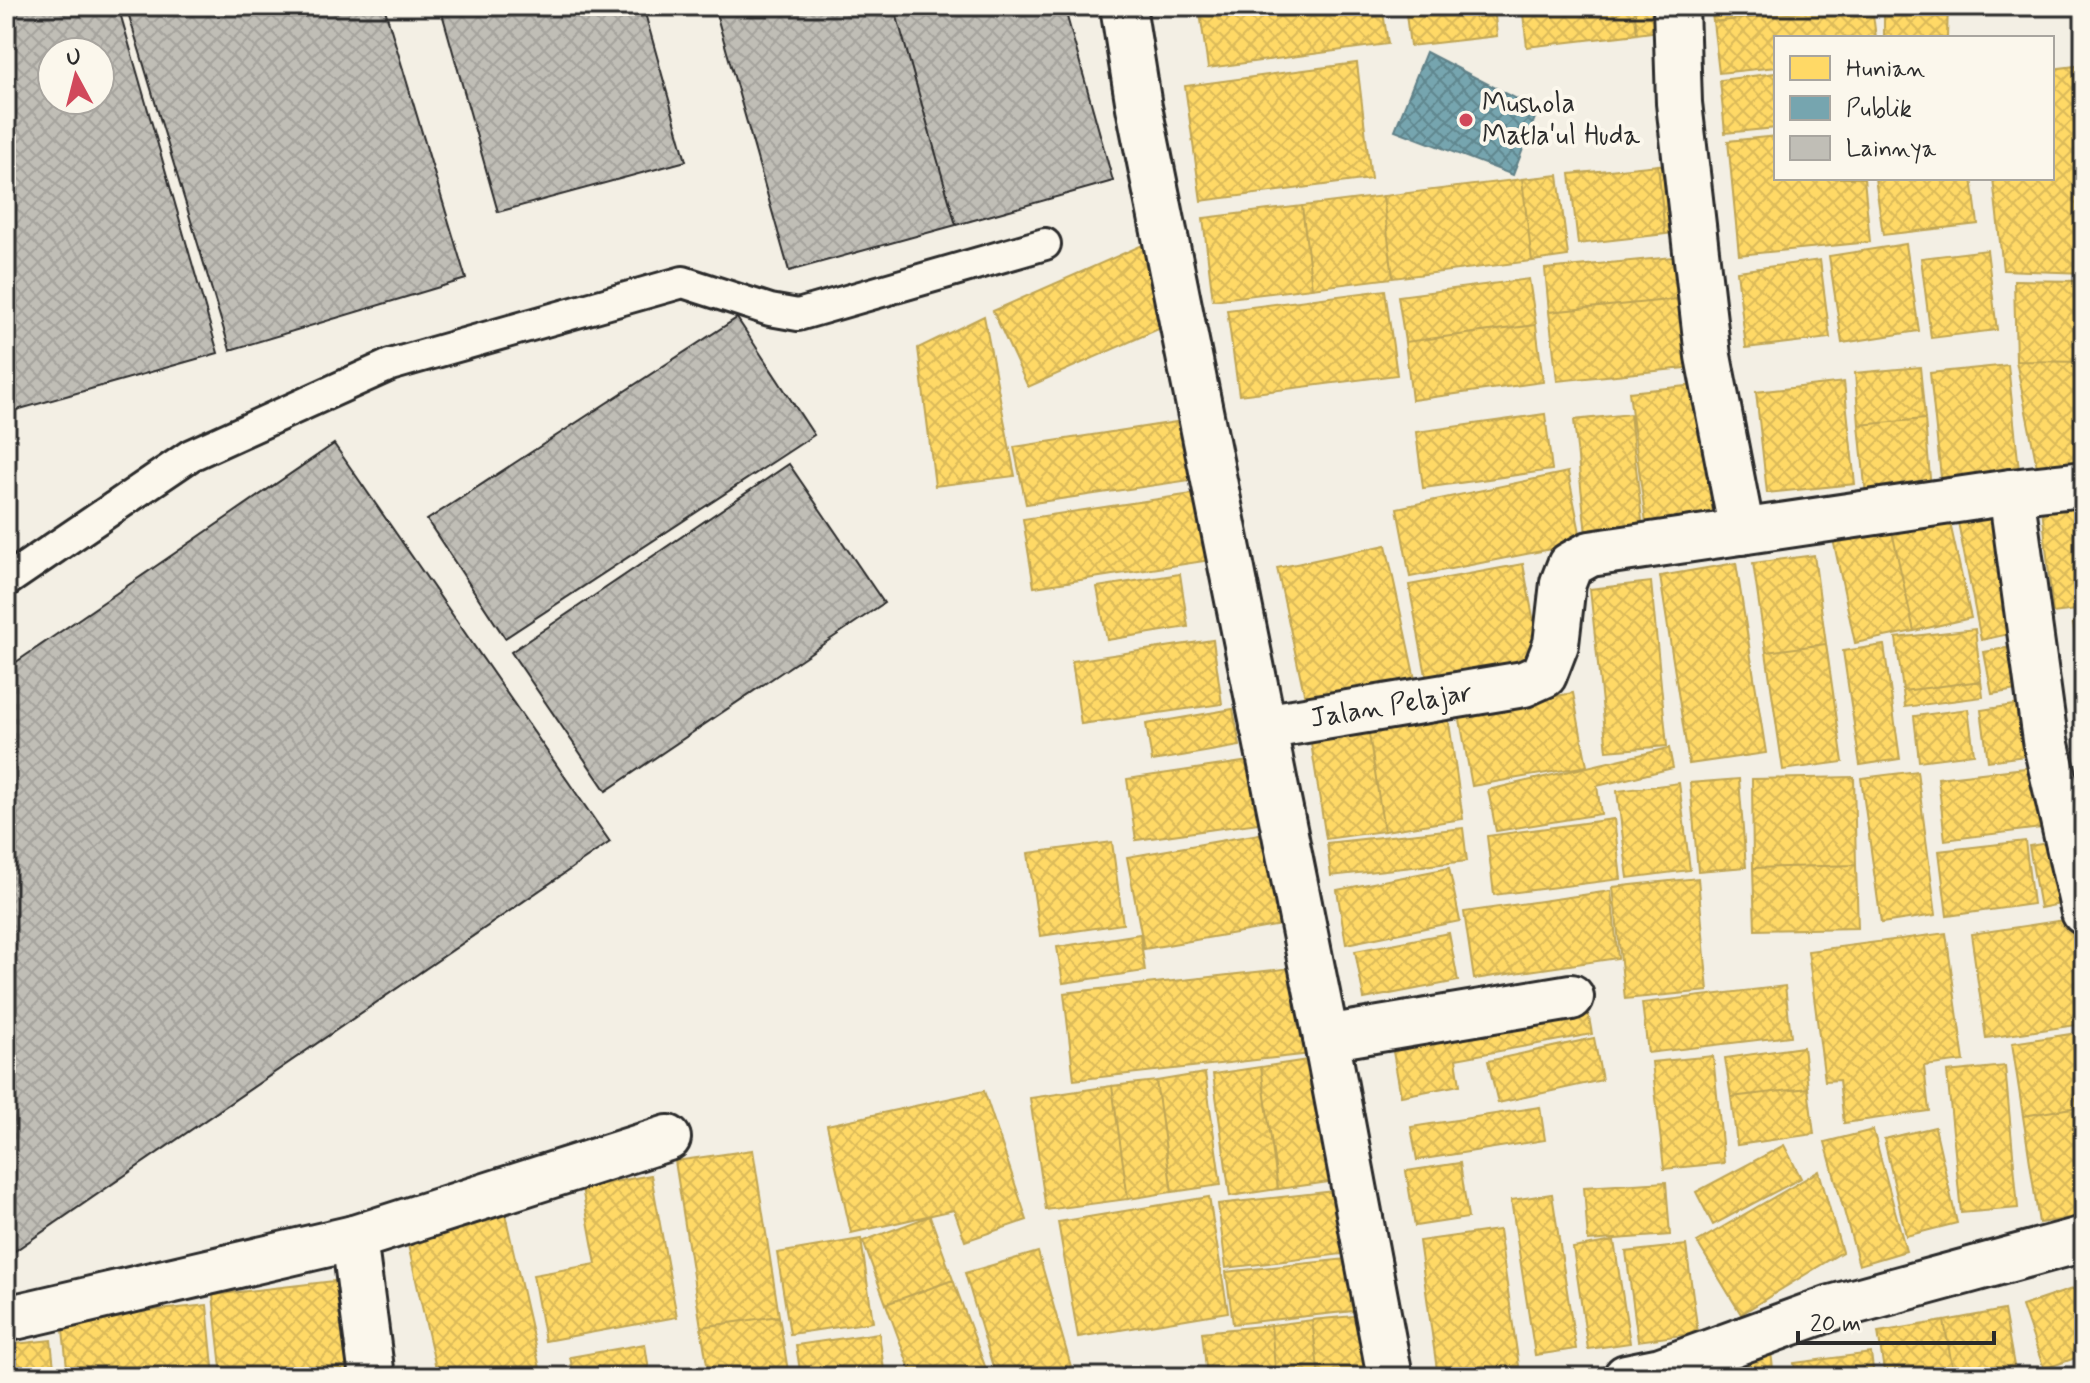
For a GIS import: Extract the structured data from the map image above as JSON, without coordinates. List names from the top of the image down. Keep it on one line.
{"streets":{"street":["Jalan Pelajar"]},"places":["Mushola Matla'ul Huda"],"legend":["Hunian","Publik","Lainnya"],"scale_bar":"20 m","north":"top"}
